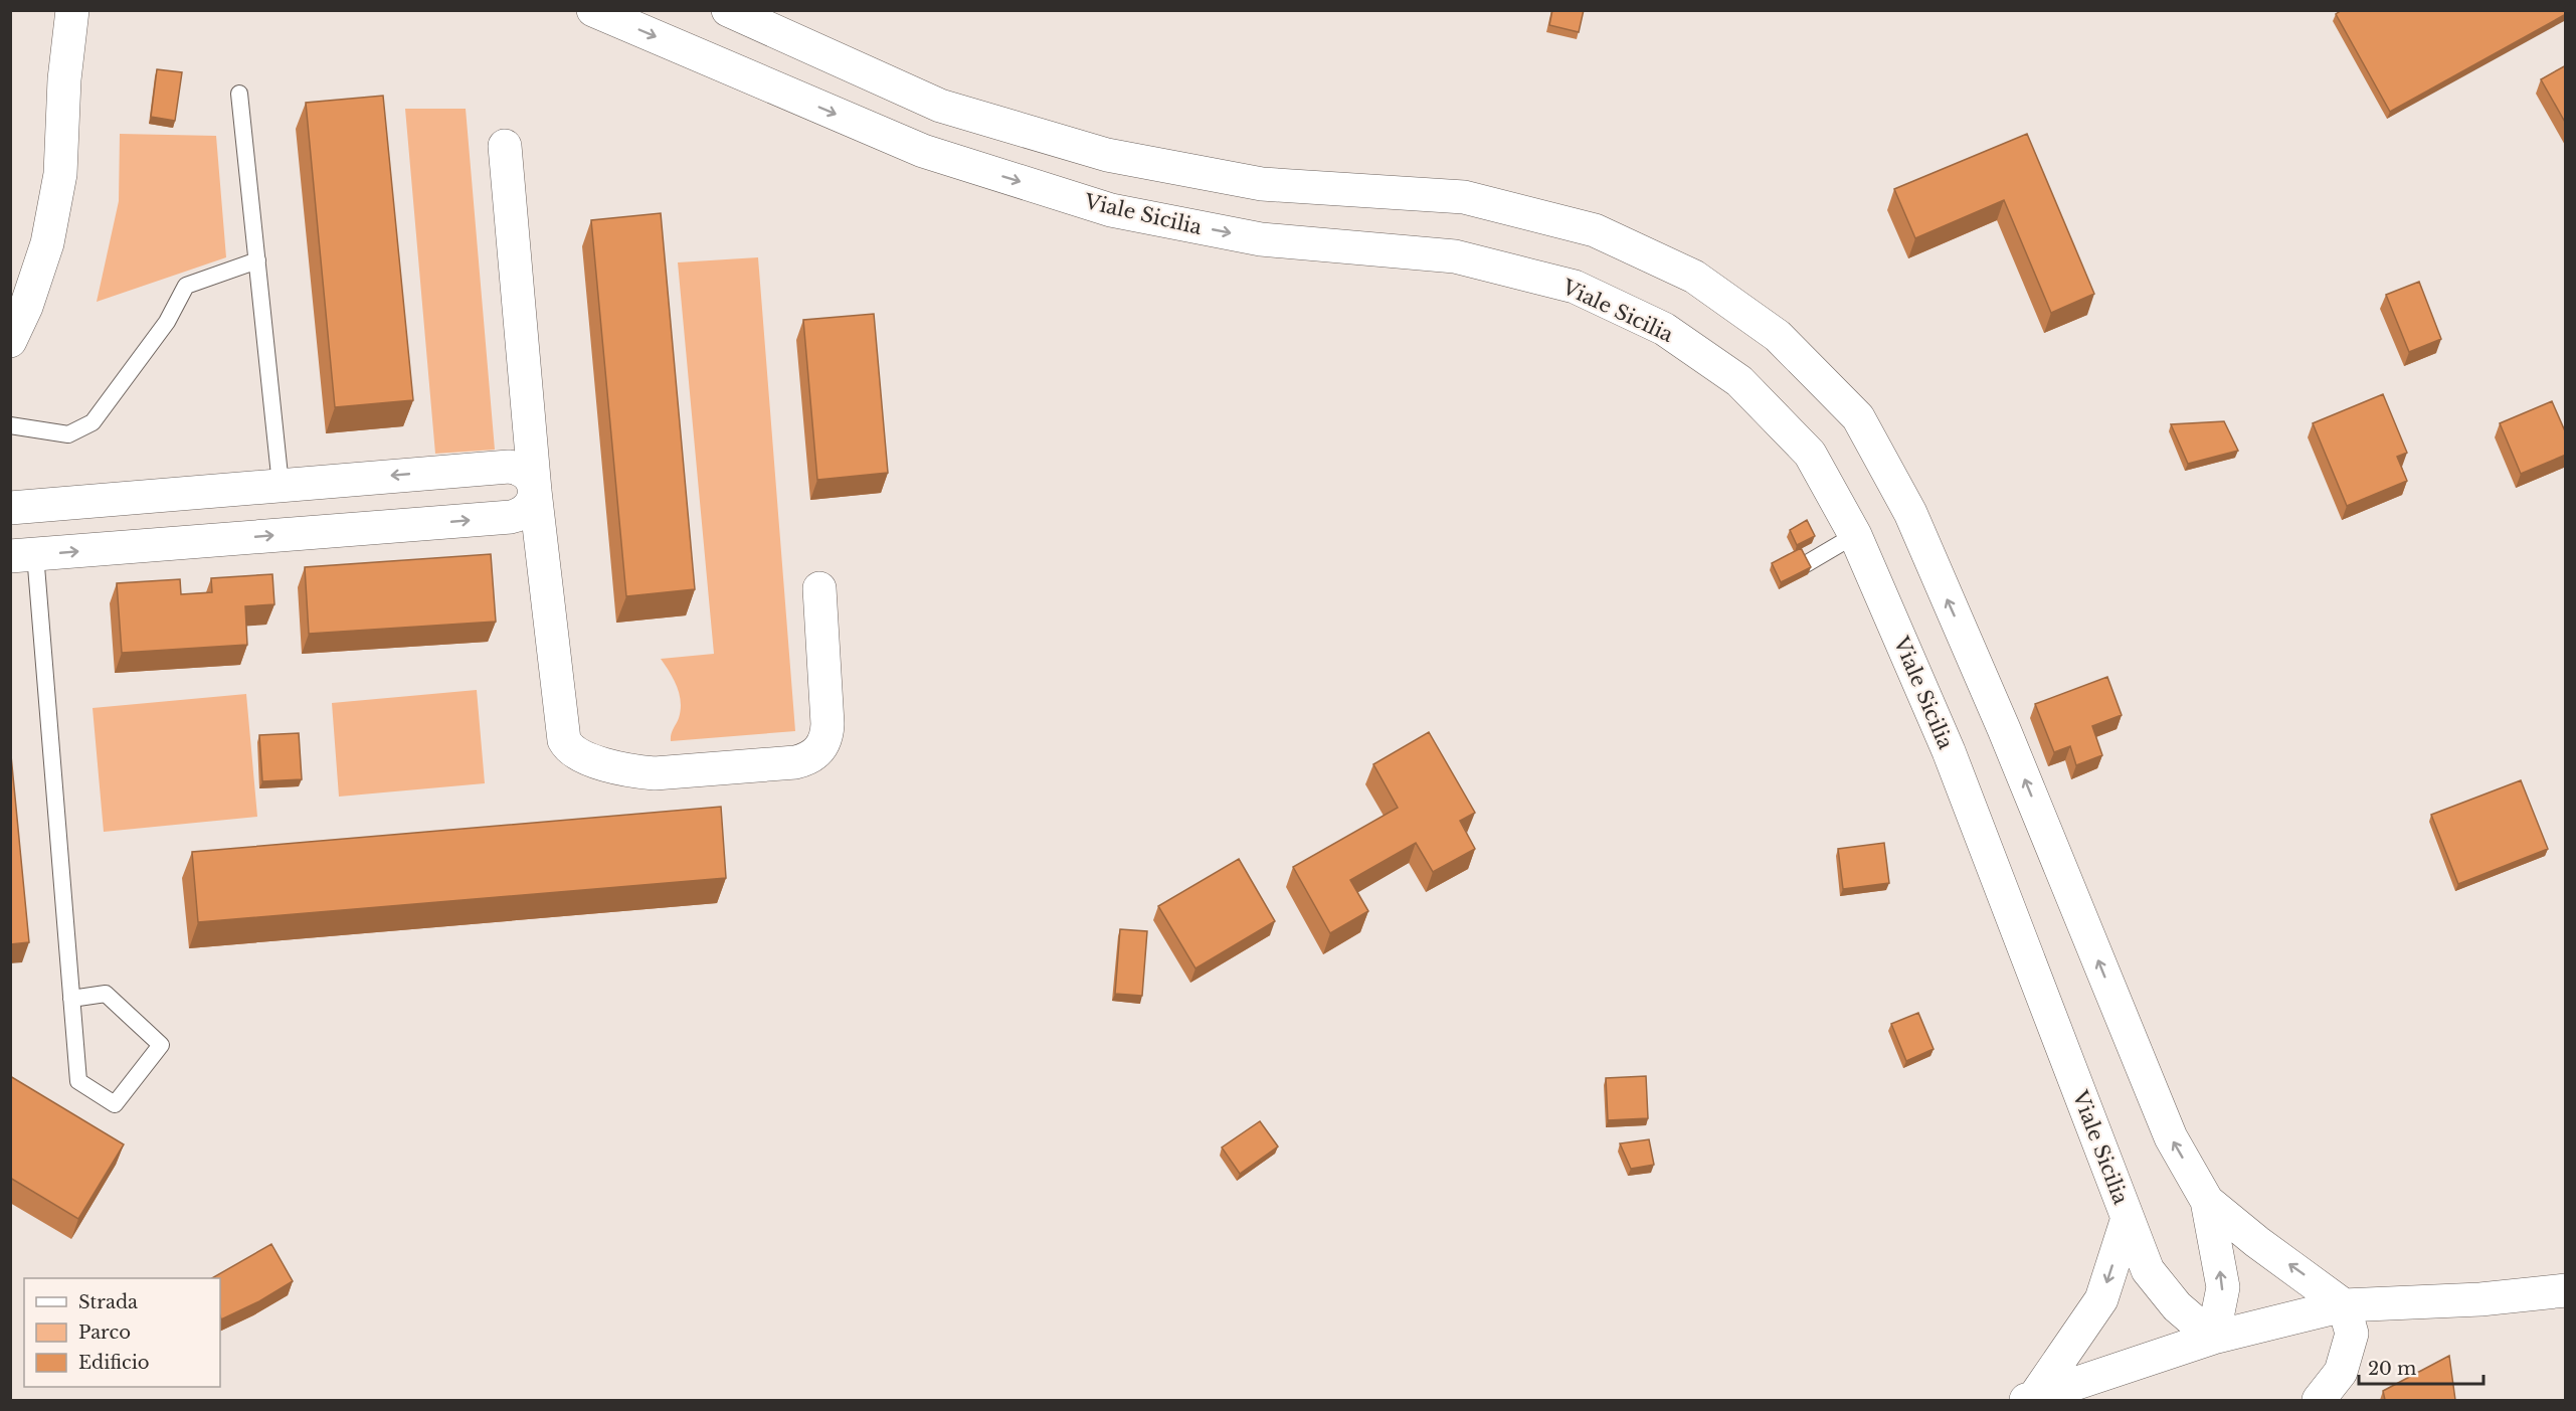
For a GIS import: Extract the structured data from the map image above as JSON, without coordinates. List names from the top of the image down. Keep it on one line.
{"streets":{"main road":["Viale Sicilia"]},"one_way":["Viale Sicilia"],"legend":["Strada","Parco","Edificio"],"scale_bar":"20 m"}
